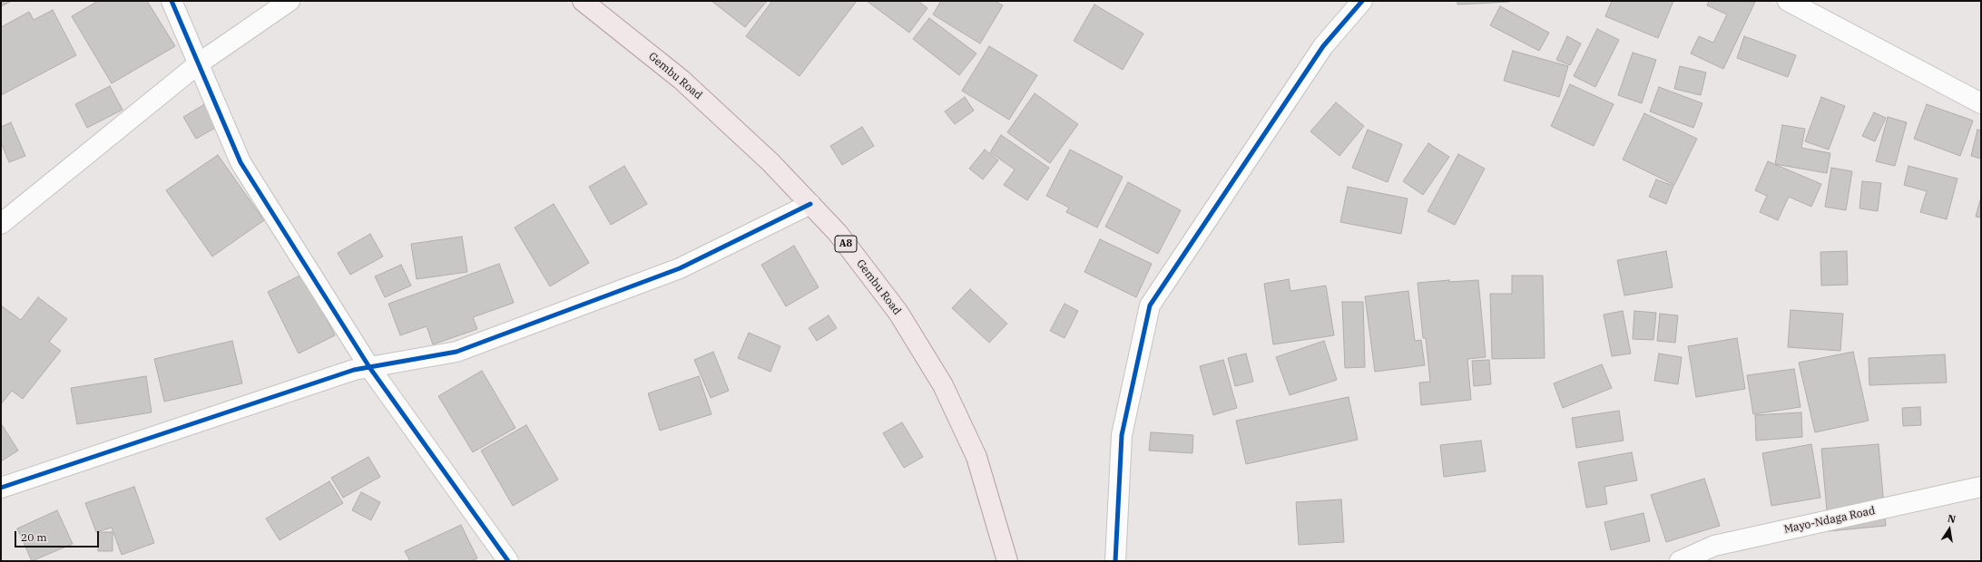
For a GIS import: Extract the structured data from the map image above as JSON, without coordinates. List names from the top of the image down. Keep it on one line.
{"streets":{"main road":["Gembu Road","A8"],"street":["Mayo-Ndaga Road"]},"scale_bar":"20 m","north":"top"}
